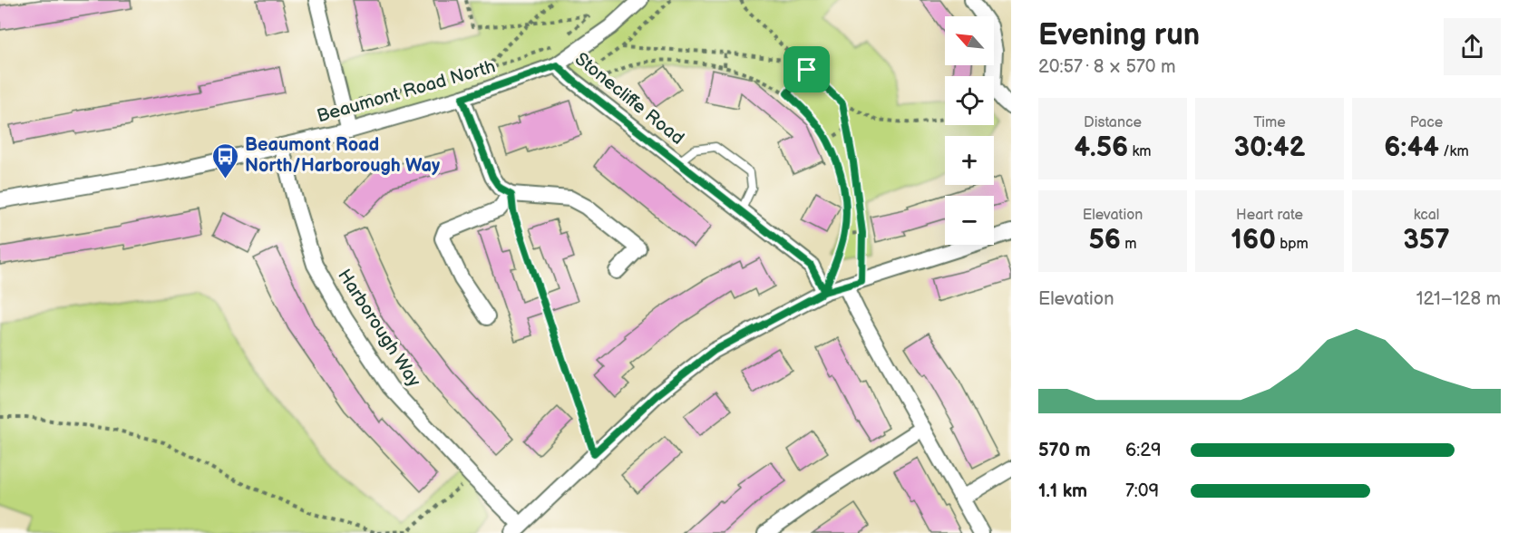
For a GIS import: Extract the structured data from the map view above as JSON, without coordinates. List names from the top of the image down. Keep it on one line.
{"streets":{"street":["Beaumont Road North","Stonecliffe Road","Harborough Way"]},"crossings":[["Beaumont Road North","Stonecliffe Road"],["Beaumont Road North","Harborough Way"]],"places":{"bus stop":["Beaumont Road North/Harborough Way"]},"north":"top left","page":{"heading":["Evening run","20:57 · 8 × 570 m"],"map_buttons":["+","−"],"stats":[["Distance","4.56 km"],["Time","30:42"],["Pace","6:44 /km"],["Elevation","56 m"],["Heart rate","160 bpm"],["kcal","357"]],"chart":["Elevation","121–128 m"],"list":[{"name":"570 m","note":"6:29"},{"name":"1.1 km","note":"7:09"}]}}
